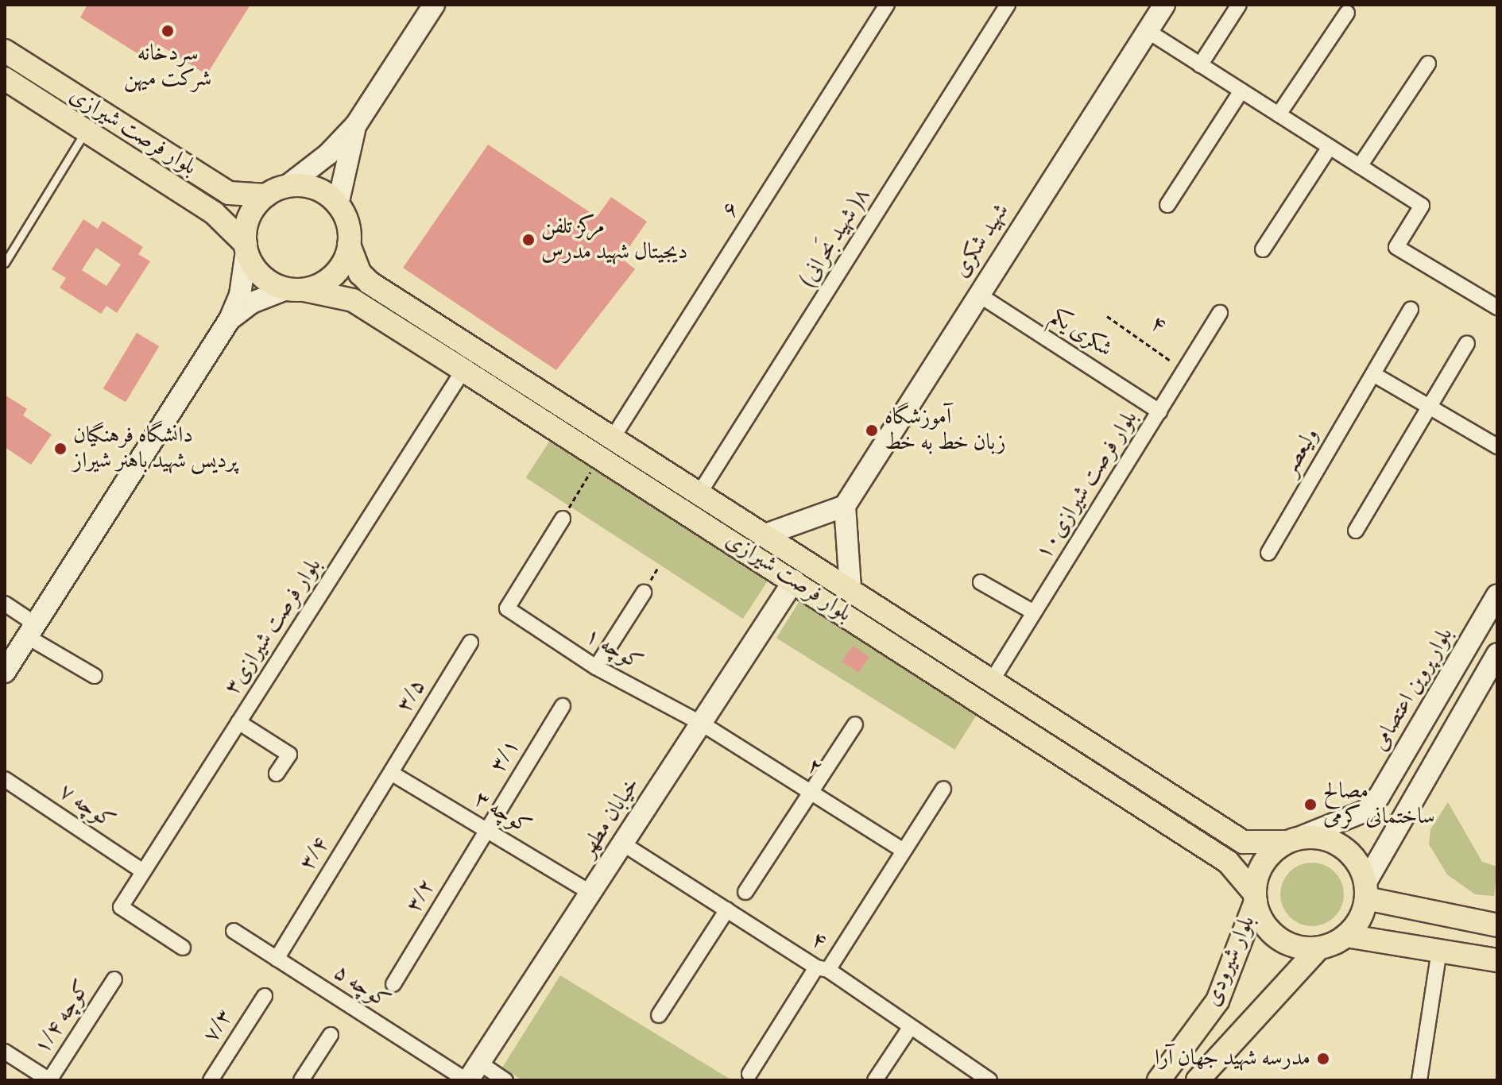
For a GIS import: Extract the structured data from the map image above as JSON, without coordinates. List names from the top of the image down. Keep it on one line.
{"streets":{"main road":["بلوار فرصت شیرازی","بلوار شیرودی"],"street":["۶","(شهید بَحرانی )۸","شهید شکری","۴","شکری یکم","ولیعصر","بلوار فرصت شیرازی۱۰","۳بلوار فرصت شیرازی","کوچه ۱","بلوار پروین اعتصامی","۳/۵","۳/۱","۲","کوچه ۷","کوچه ۳","خیابان مطهر","۳/۴","۳/۲","کوچه ۵","کوچه ۱/۴","۷/۳"]},"crossings":[["بلوار فرصت شیرازی","۶"],["بلوار فرصت شیرازی","(شهید بَحرانی )۸"],["بلوار فرصت شیرازی","بلوار فرصت شیرازی۱۰"],["بلوار فرصت شیرازی","۳بلوار فرصت شیرازی"],["بلوار فرصت شیرازی","بلوار پروین اعتصامی"],["بلوار فرصت شیرازی","خیابان مطهر"],["بلوار فرصت شیرازی","بلوار شیرودی"],["شهید شکری","شکری یکم"],["۴","بلوار فرصت شیرازی۱۰"],["۴","خیابان مطهر"],["شکری یکم","بلوار فرصت شیرازی۱۰"],["۳بلوار فرصت شیرازی","کوچه ۷"],["کوچه ۱","۲"],["کوچه ۱","خیابان مطهر"],["بلوار پروین اعتصامی","بلوار شیرودی"],["۳/۵","کوچه ۳"],["۳/۵","۳/۴"],["۳/۱","کوچه ۳"],["۳/۱","۳/۲"],["۲","خیابان مطهر"],["کوچه ۳","خیابان مطهر"],["کوچه ۳","۳/۴"],["کوچه ۳","۳/۲"],["خیابان مطهر","کوچه ۵"],["۳/۴","کوچه ۵"]],"places":["سردخانه شرکت میهن","مرکز تلفن دیجیتال شهید مدرس","آموزشگاه زبان خط به خط","دانشگاه فرهنگیان پردیس شهید باهنر شیراز","مصالح ساختمانی کرمی","مدرسه شهید جهان آرا"]}
